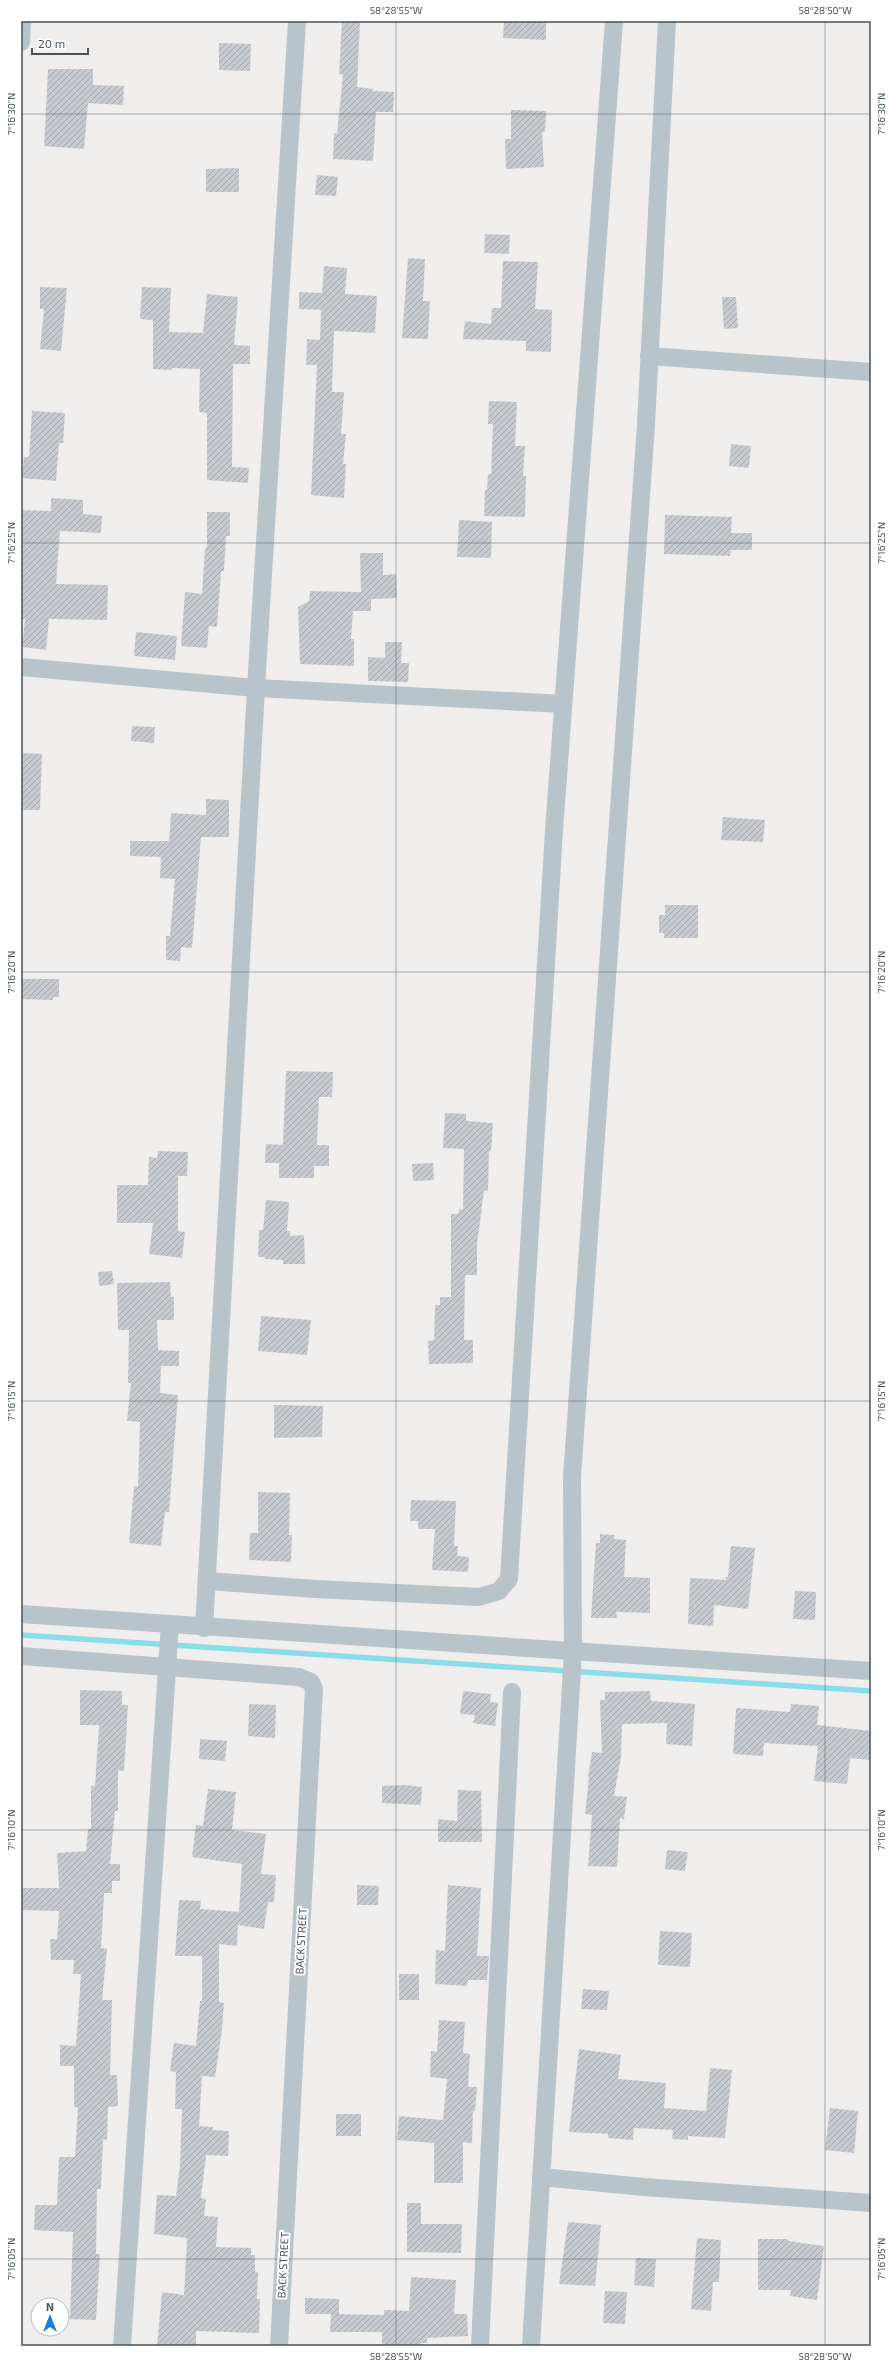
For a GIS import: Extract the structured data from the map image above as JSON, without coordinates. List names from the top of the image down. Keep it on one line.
{"streets":{"street":["BACK STREET"]},"scale_bar":"20 m","north":"top","coordinates":["58°28'55\"W","58°28'50\"W","7°16'30\"N","7°16'25\"N","7°16'20\"N","7°16'15\"N","7°16'10\"N","7°16'05\"N"]}
